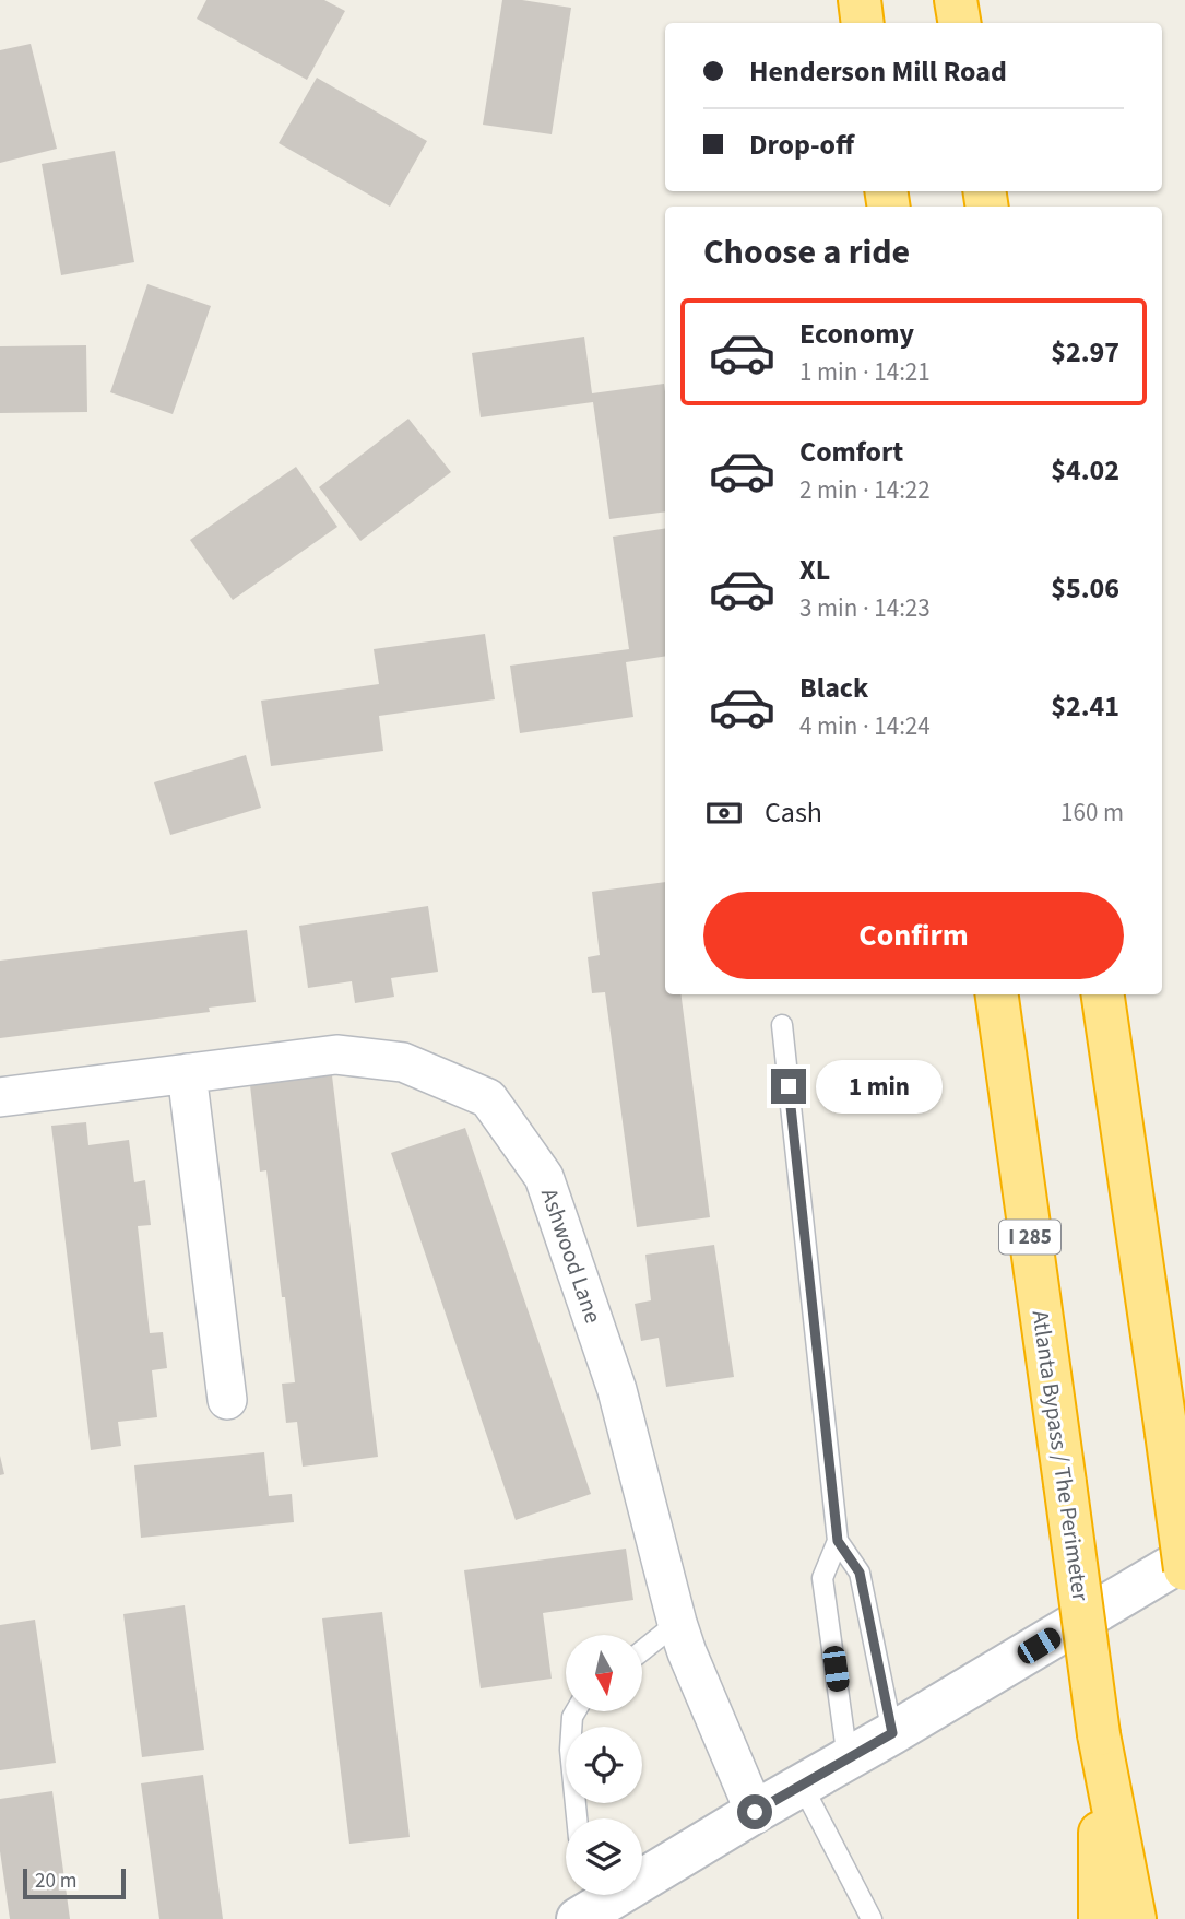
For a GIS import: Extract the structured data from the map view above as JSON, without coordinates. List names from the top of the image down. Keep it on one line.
{"streets":{"highway":["I 285","Atlanta Bypass / The Perimeter"],"street":["Ashwood Lane"]},"scale_bar":"20 m","north":"bottom","page":{"banner":["Henderson Mill Road","Drop-off"],"heading":"Choose a ride","list":[{"name":"Economy","note":"1 min · 14:21","value":"$2.97"},{"name":"Comfort","note":"2 min · 14:22","value":"$4.02"},{"name":"XL","note":"3 min · 14:23","value":"$5.06"},{"name":"Black","note":"4 min · 14:24","value":"$2.41"}],"pay":["Cash","160 m"],"buttons":"Confirm","bubble":"1 min","scale":"20 m"}}
